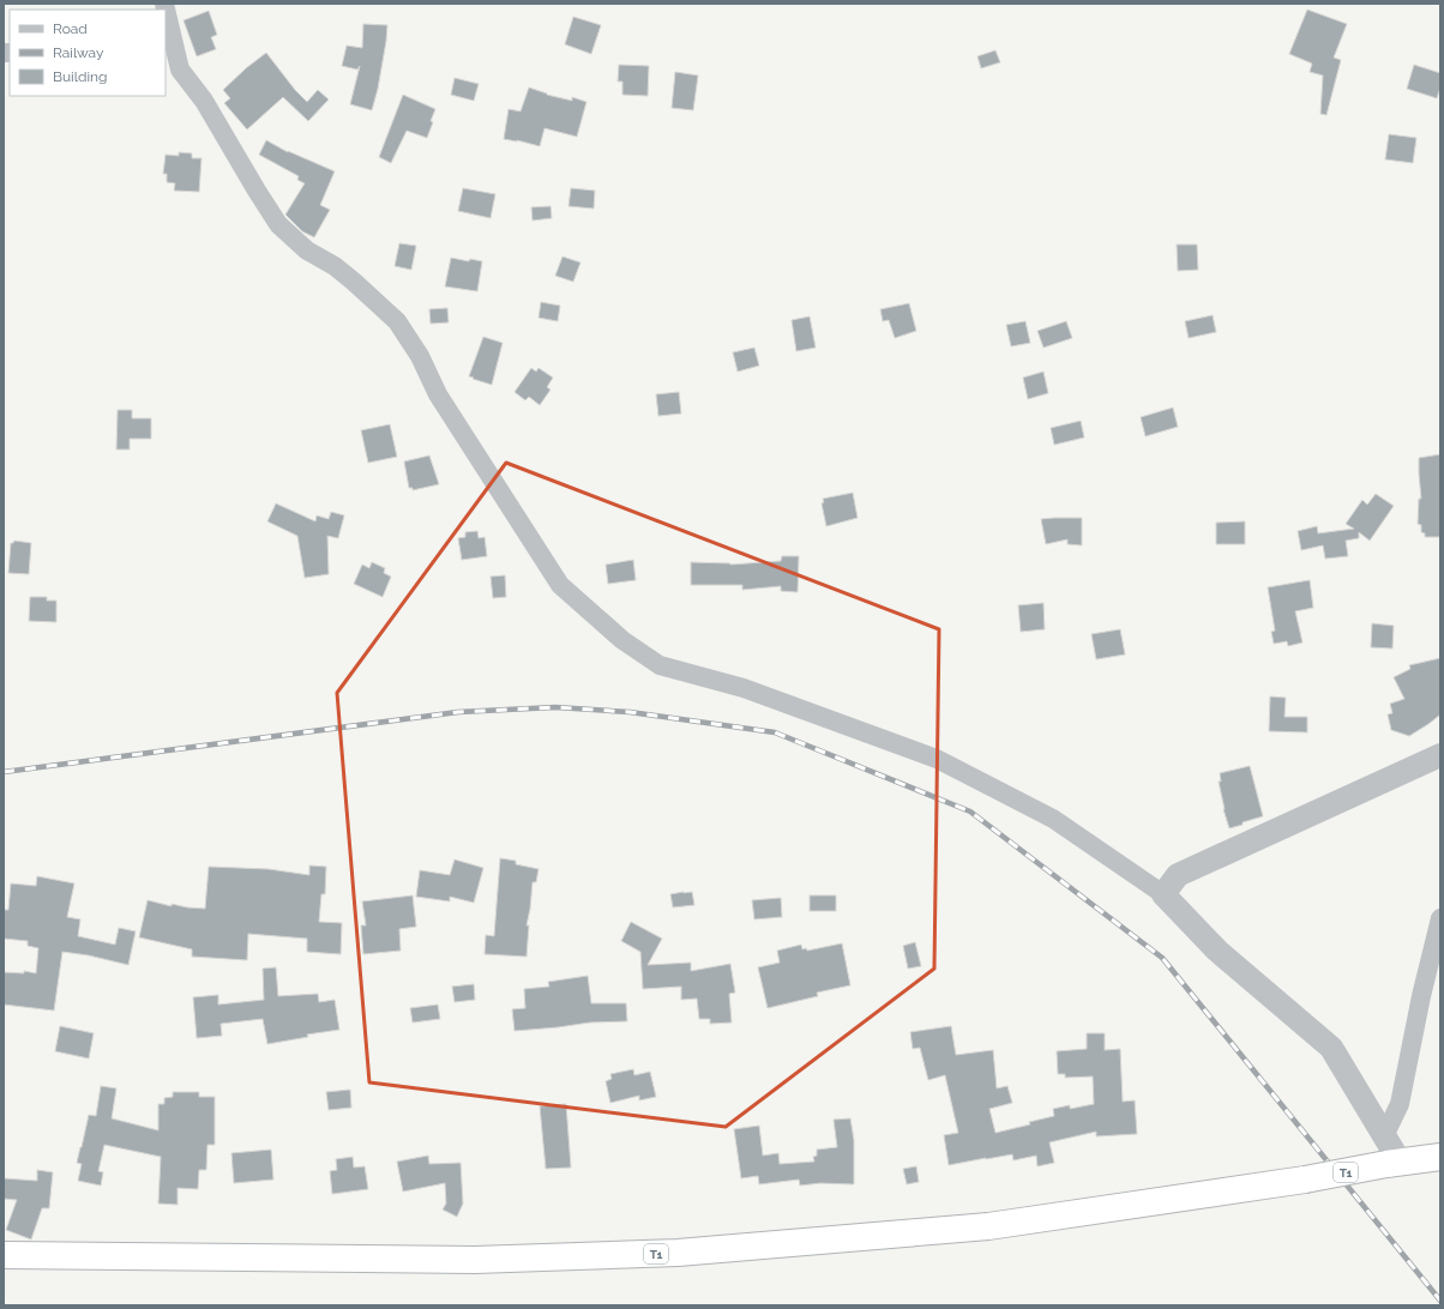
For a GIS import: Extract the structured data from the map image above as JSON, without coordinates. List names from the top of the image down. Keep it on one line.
{"streets":{"highway":["T1"]},"legend":["Road","Railway","Building"]}
